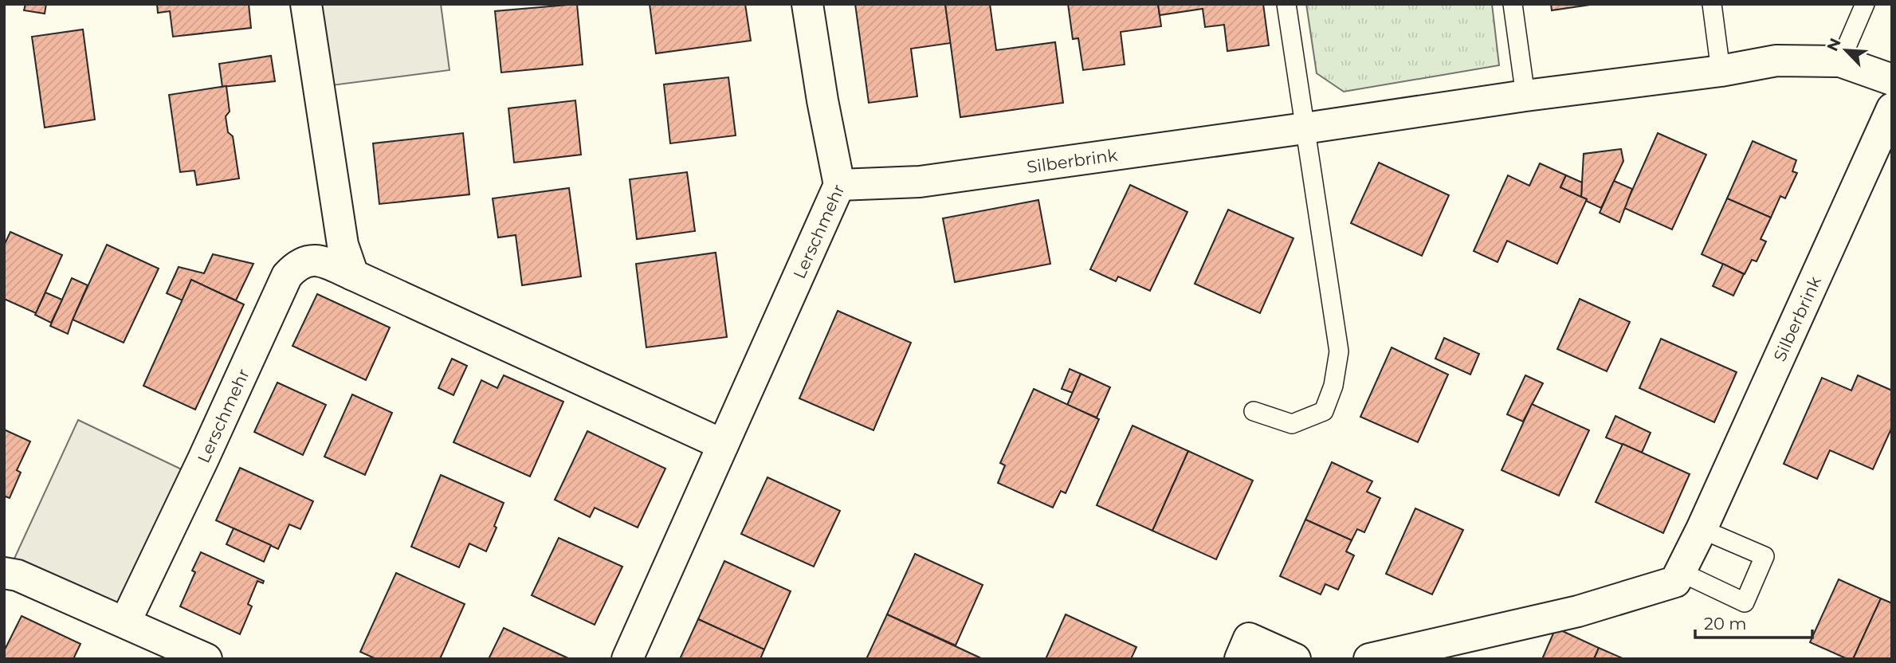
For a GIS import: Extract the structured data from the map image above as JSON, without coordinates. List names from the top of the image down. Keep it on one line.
{"streets":{"street":["Silberbrink","Lerschmehr"]},"crossings":[["Silberbrink","Lerschmehr"]],"scale_bar":"20 m","north":"top left"}
